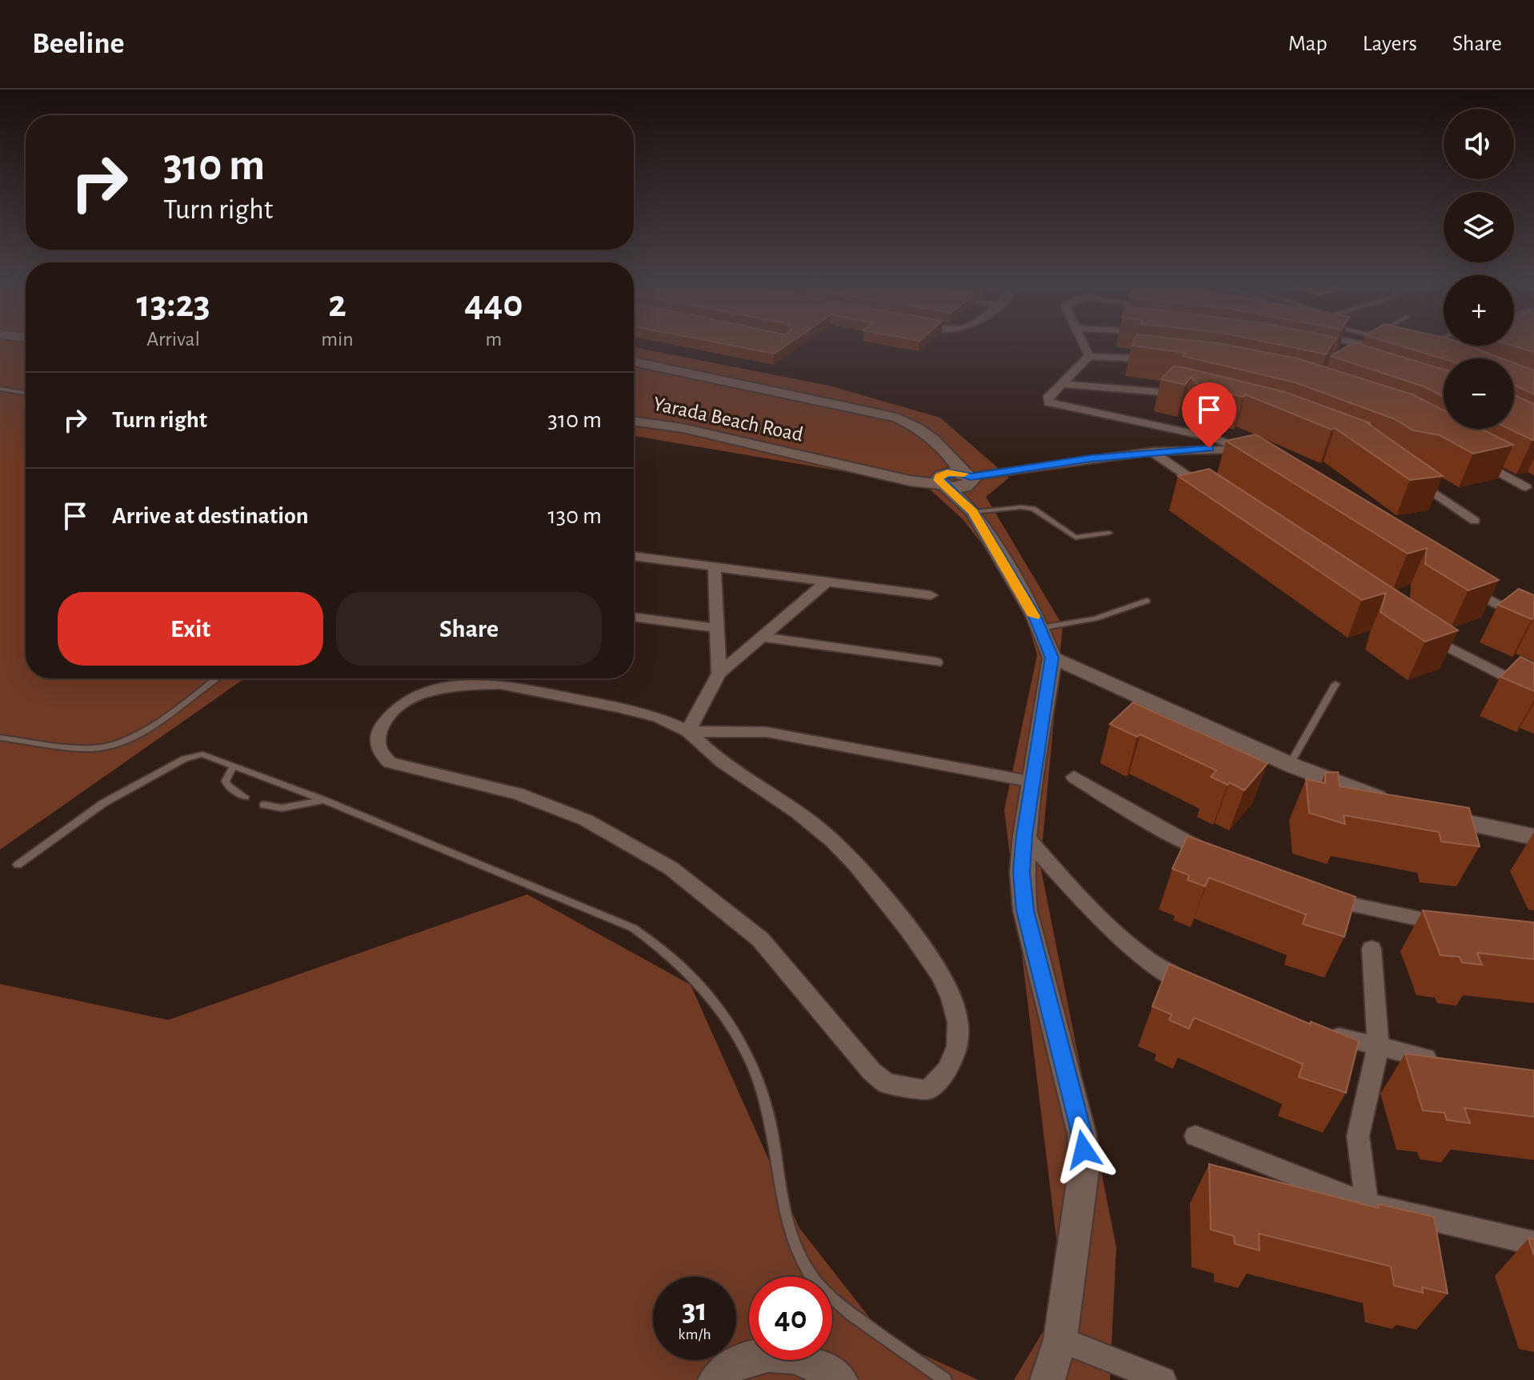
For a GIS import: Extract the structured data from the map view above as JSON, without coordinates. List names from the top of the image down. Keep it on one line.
{"streets":{"street":["Yarada Beach Road"]},"page":{"header":"Beeline","nav":["Map","Layers","Share"],"map_buttons":["+","−"],"turn":["310 m","Turn right"],"eta":["13:23","Arrival","2","min","440","m"],"list":[{"name":"Turn right","value":"310 m"},{"name":"Arrive at destination","value":"130 m"}],"buttons":["Exit","Share"],"speed":"31 km/h","limit":"40"}}
